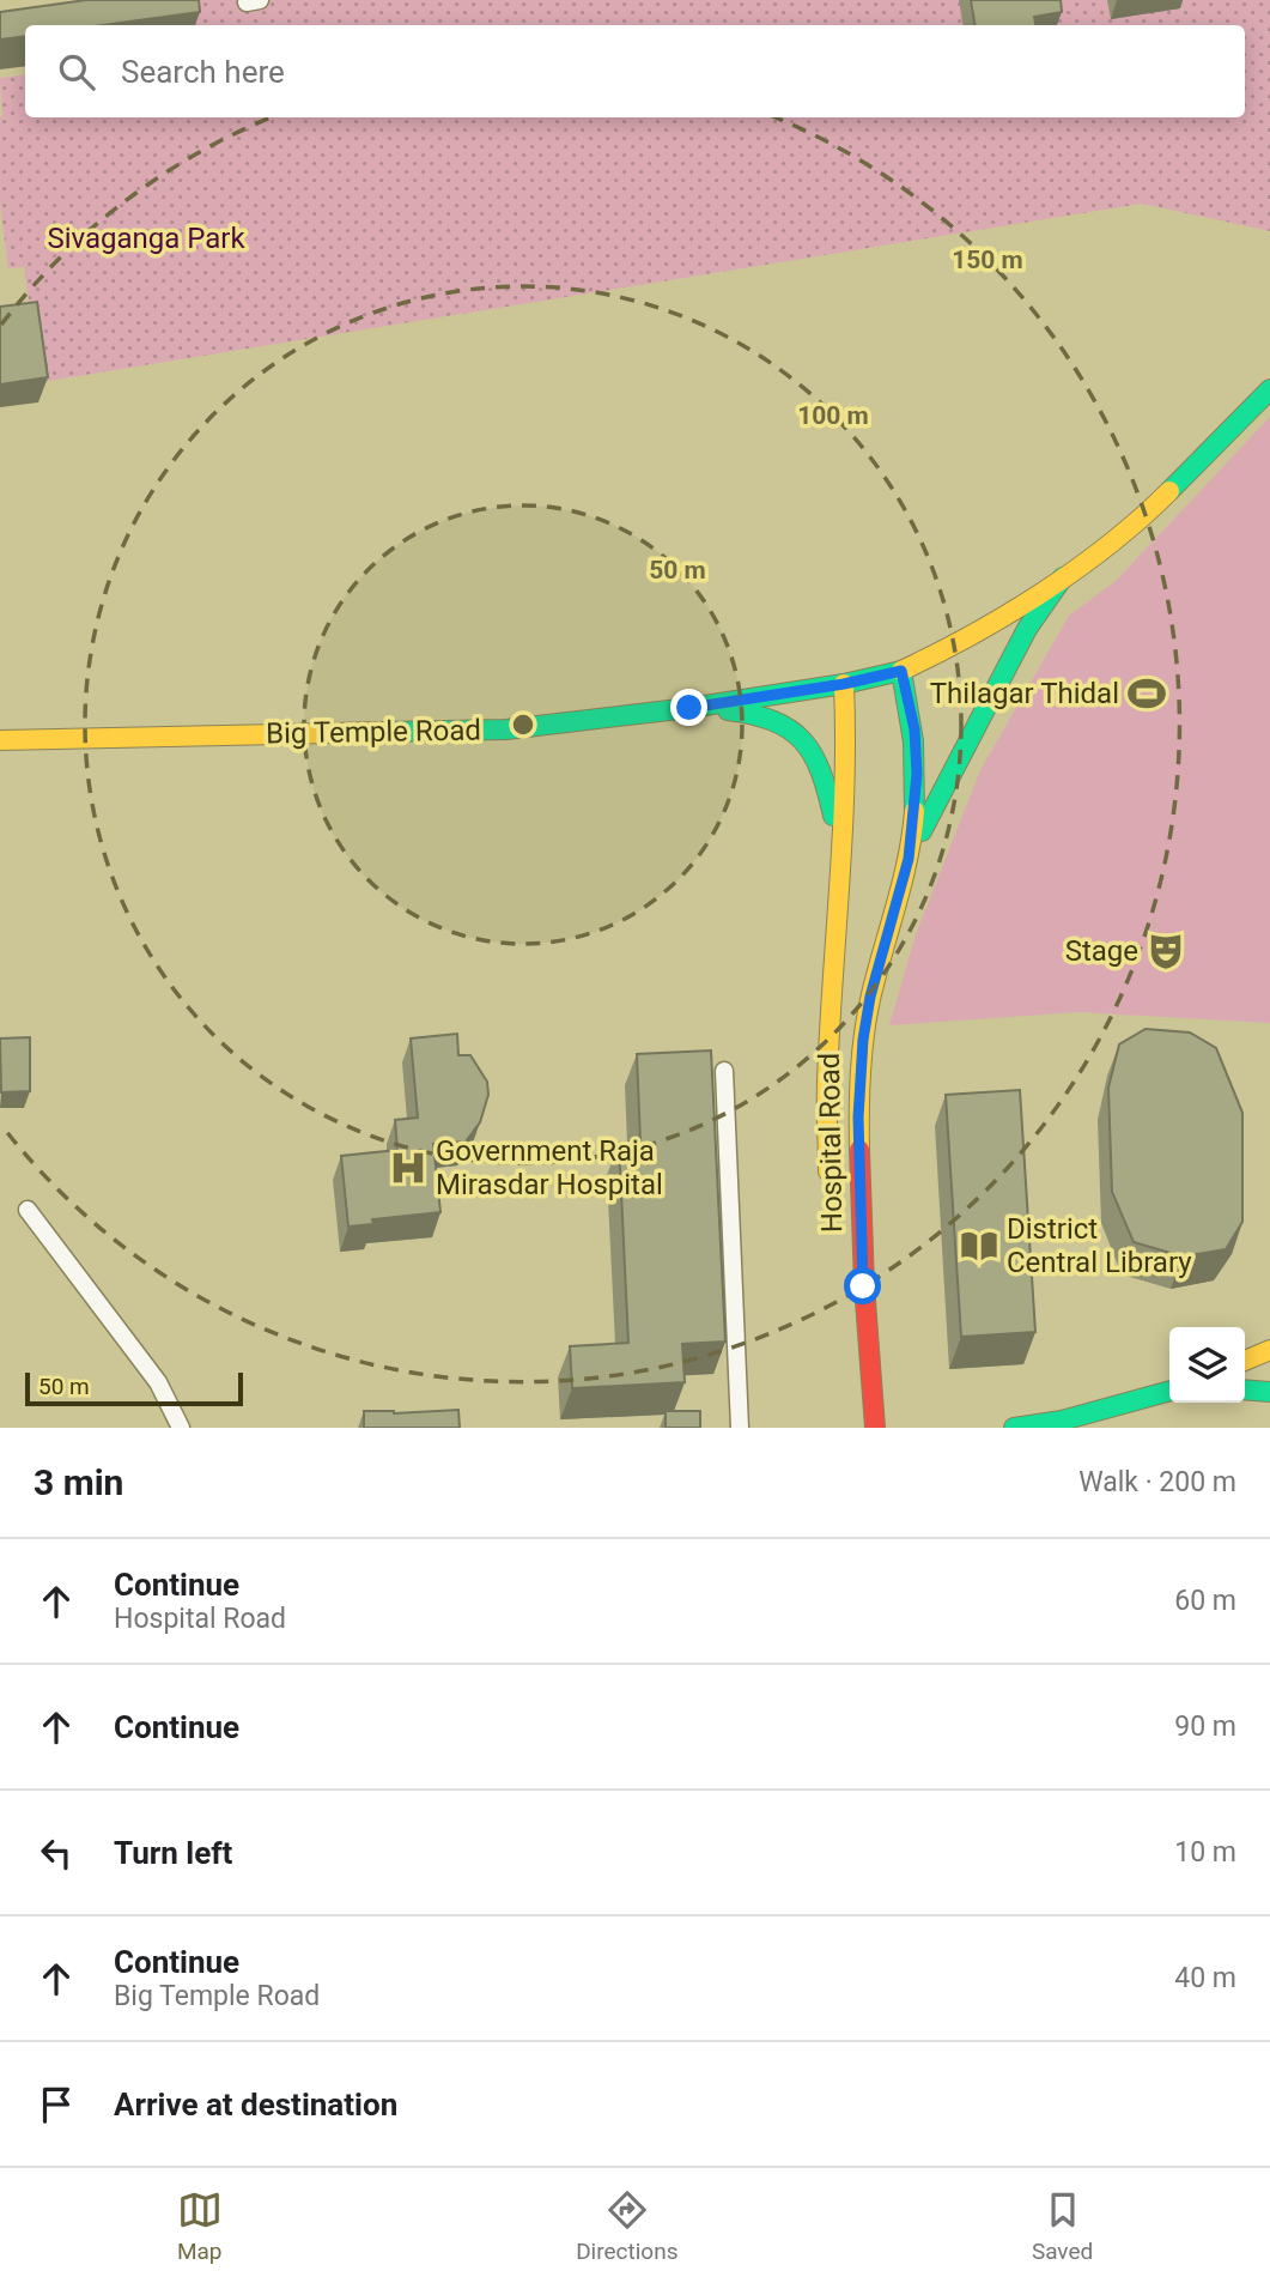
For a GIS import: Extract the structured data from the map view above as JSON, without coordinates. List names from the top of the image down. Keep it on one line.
{"streets":{"main road":["Big Temple Road","Hospital Road"]},"parks":["Sivaganga Park"],"places":{"sports":["Thilagar Thidal"],"theatre":["Stage"],"hospital":["Government Raja Mirasdar Hospital"],"library":["District Central Library"]},"scale_bar":"50 m","page":{"search":"Search here","scale":"50 m","heading":["3 min","Walk · 200 m"],"list":[["Continue","Hospital Road","60 m"],["Continue","90 m"],["Turn left","10 m"],["Continue","Big Temple Road","40 m"],"Arrive at destination"],"nav":["Map","Directions","Saved"]},"rings":["150 m","100 m","50 m"]}
